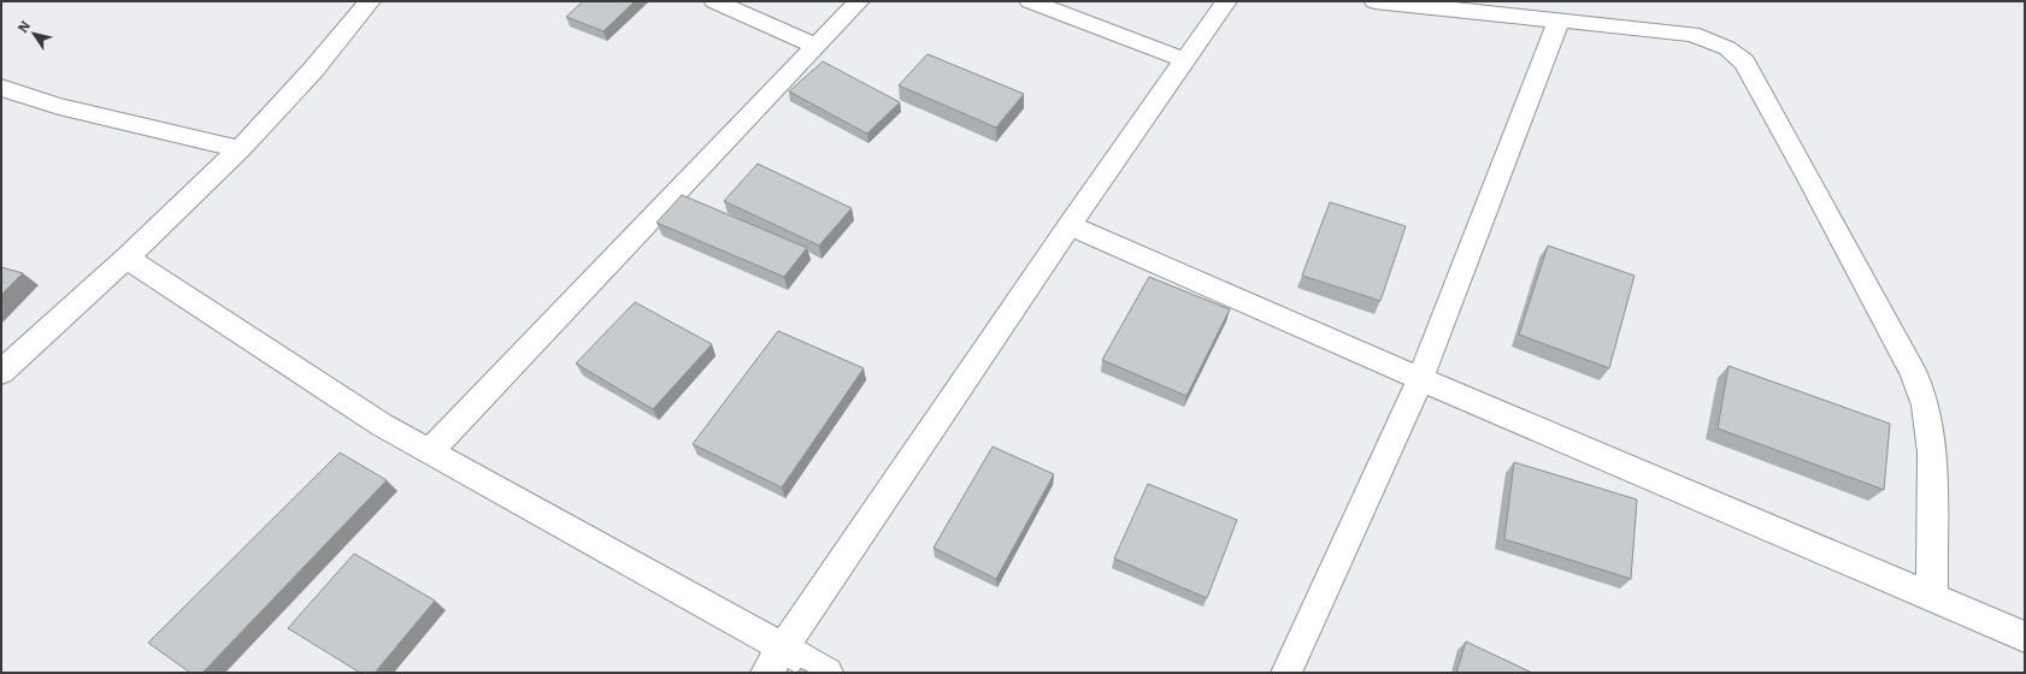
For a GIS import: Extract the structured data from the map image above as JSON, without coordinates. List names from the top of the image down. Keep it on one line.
{"north":"top left"}
